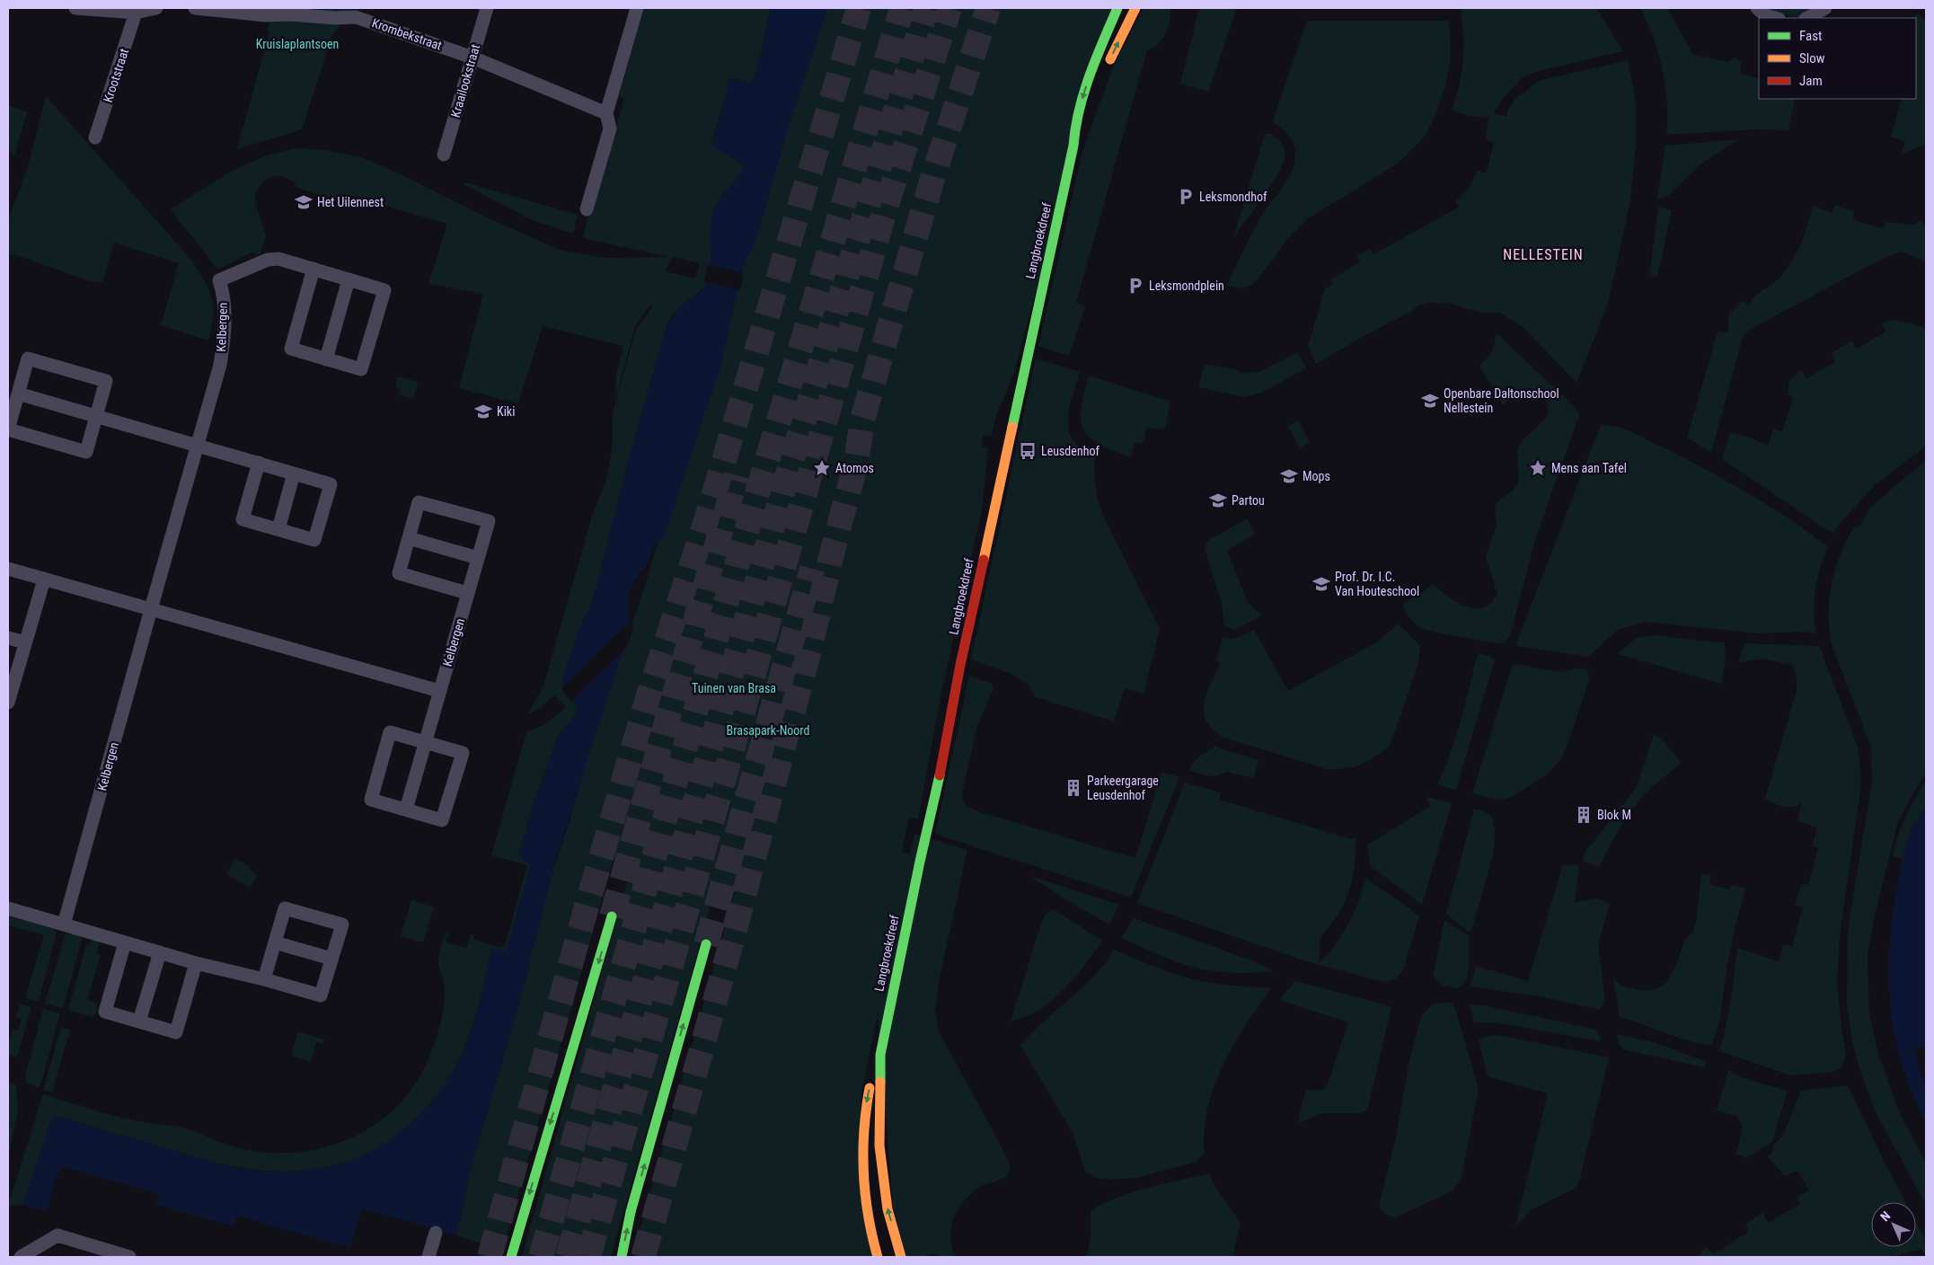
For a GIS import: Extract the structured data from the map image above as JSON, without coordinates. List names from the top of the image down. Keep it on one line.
{"streets":{"main road":["Langbroekdreef"],"street":["Krombekstraat","Krootstraat","Kraailookstraat","Kelbergen"]},"crossings":[["Krombekstraat","Kraailookstraat"]],"districts":["NELLESTEIN"],"parks":["Kruislaplantsoen","Tuinen van Brasa","Brasapark-Noord"],"places":{"parking":["Leksmondhof","Leksmondplein"],"school or university":["Het Uilennest","Openbare Daltonschool Nellestein","Kiki","Mops","Partou","Prof. Dr. I.C. Van Houteschool"],"bus stop":["Leusdenhof"],"place":["Atomos","Mens aan Tafel"],"building":["Parkeergarage Leusdenhof","Blok M"]},"legend":["Fast","Slow","Jam"],"north":"top left"}
